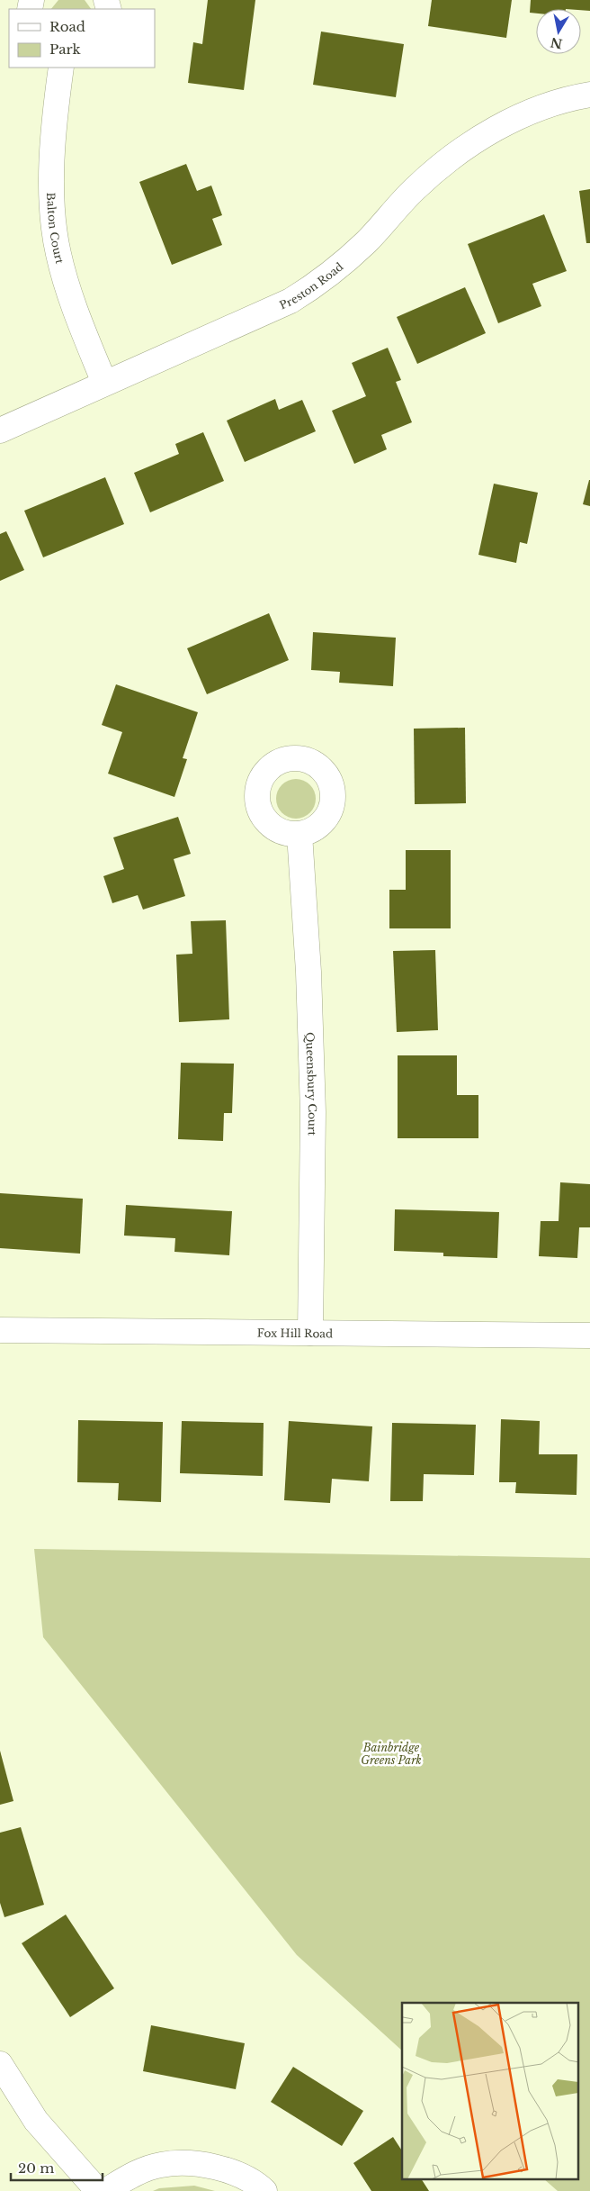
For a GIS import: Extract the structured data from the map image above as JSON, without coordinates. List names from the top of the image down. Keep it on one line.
{"streets":{"street":["Balton Court","Preston Road","Queensbury Court","Fox Hill Road"]},"crossings":[["Balton Court","Preston Road"],["Queensbury Court","Fox Hill Road"]],"parks":["Bainbridge Greens Park"],"legend":["Road","Park"],"scale_bar":"20 m","north":"bottom"}
